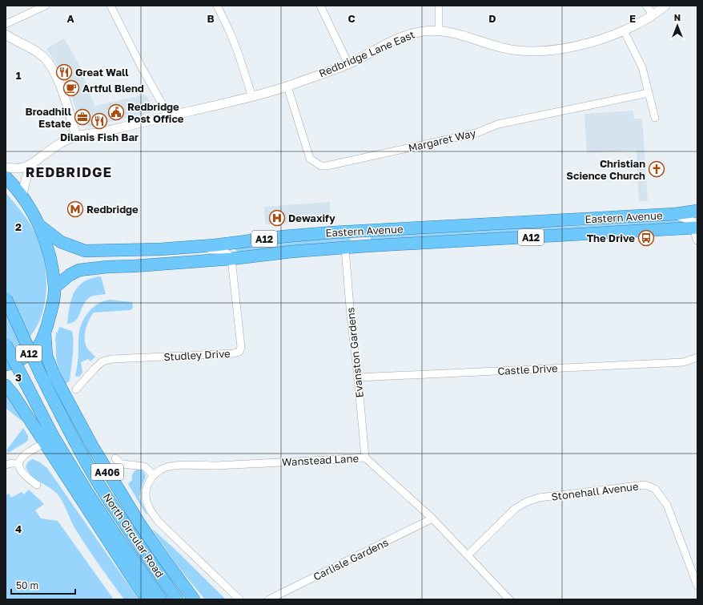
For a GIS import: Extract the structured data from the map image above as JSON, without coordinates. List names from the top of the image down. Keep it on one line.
{"streets":{"highway":["Eastern Avenue","A12","A406","North Circular Road"],"street":["Redbridge Lane East","Margaret Way","Evanston Gardens","Studley Drive","Castle Drive","Wanstead Lane","Stonehall Avenue","Carlisle Gardens"]},"crossings":[["Redbridge Lane East","Margaret Way"],["Redbridge Lane East","A12"],["Eastern Avenue","A12"],["Eastern Avenue","Evanston Gardens"],["Eastern Avenue","Studley Drive"],["A12","A406"],["Evanston Gardens","Castle Drive"],["Evanston Gardens","Wanstead Lane"],["Wanstead Lane","Stonehall Avenue"],["Wanstead Lane","Carlisle Gardens"]],"districts":["REDBRIDGE"],"places":{"restaurant":["Great Wall","Dilanis Fish Bar"],"cafe":["Artful Blend"],"public building":["Redbridge Post Office"],"office":["Broadhill Estate"],"church":["Christian Science Church"],"metro station":["Redbridge"],"hospital":["Dewaxify"],"bus stop":["The Drive"]},"scale_bar":"50 m","north":"top","grid":{"columns":["A","B","C","D","E"],"rows":["1","2","3","4"]}}
